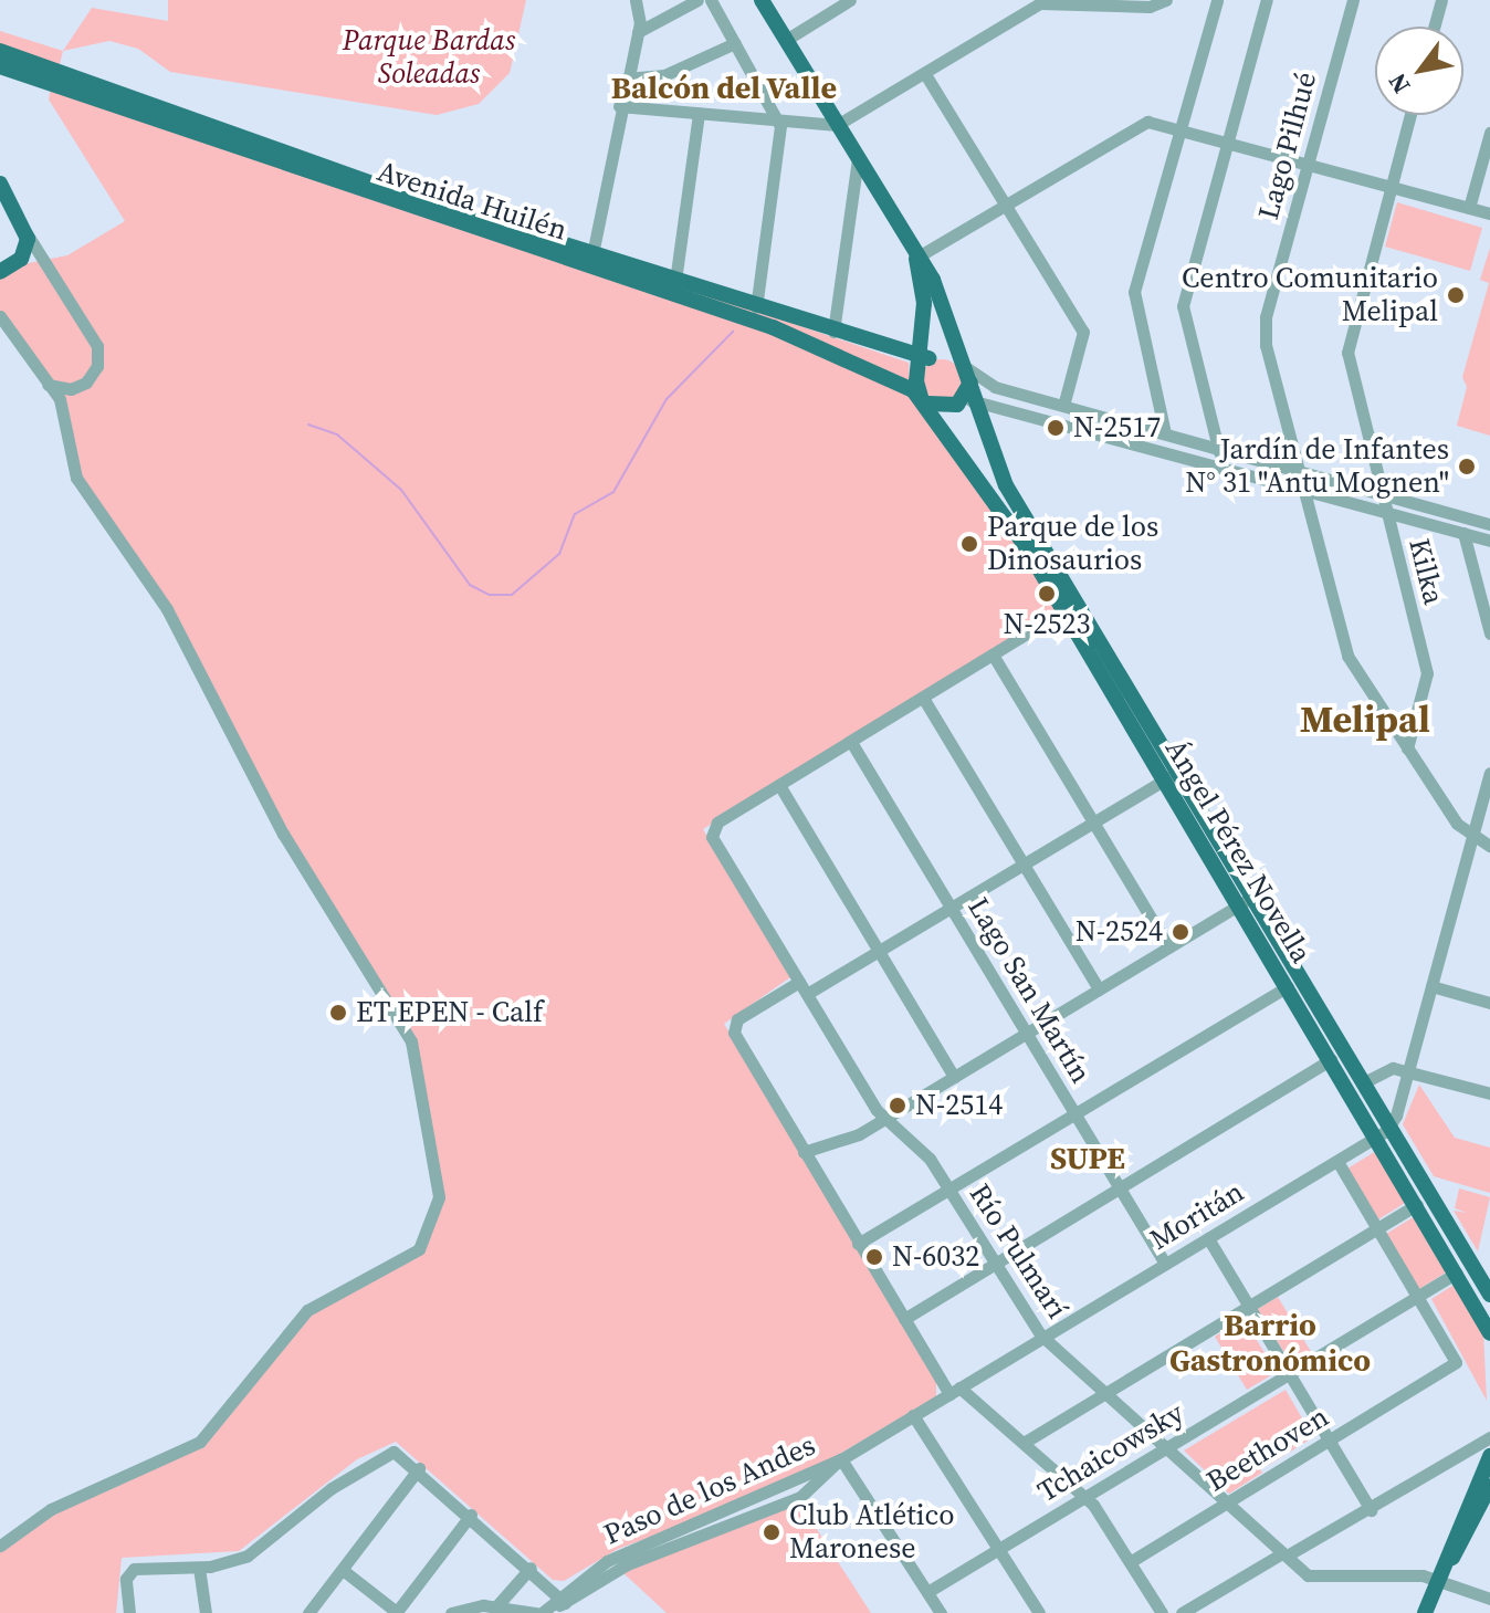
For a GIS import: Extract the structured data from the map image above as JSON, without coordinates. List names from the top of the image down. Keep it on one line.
{"streets":{"main road":["Avenida Huilén","Ángel Pérez Novella"],"street":["Lago Pilhué","Kilka","Lago San Martín","Moritán","Río Pulmarí","Beethoven","Tchaicowsky","Paso de los Andes"]},"crossings":[["Lago Pilhué","Kilka"],["Avenida Huilén","Ángel Pérez Novella"],["Ángel Pérez Novella","Moritán"],["Ángel Pérez Novella","Tchaicowsky"],["Lago San Martín","Moritán"],["Moritán","Río Pulmarí"],["Moritán","Beethoven"],["Moritán","Paso de los Andes"],["Río Pulmarí","Beethoven"],["Río Pulmarí","Tchaicowsky"],["Beethoven","Tchaicowsky"]],"districts":["Balcón del Valle","Melipal","SUPE","Barrio Gastronómico"],"parks":["Parque Bardas Soleadas"],"places":["Centro Comunitario Melipal","N-2517","Jardín de Infantes N° 31 \"Antu Mognen\"","Parque de los Dinosaurios","N-2523","N-2524","ET EPEN - Calf","N-2514","N-6032","Club Atlético Maronese"],"north":"bottom left"}
